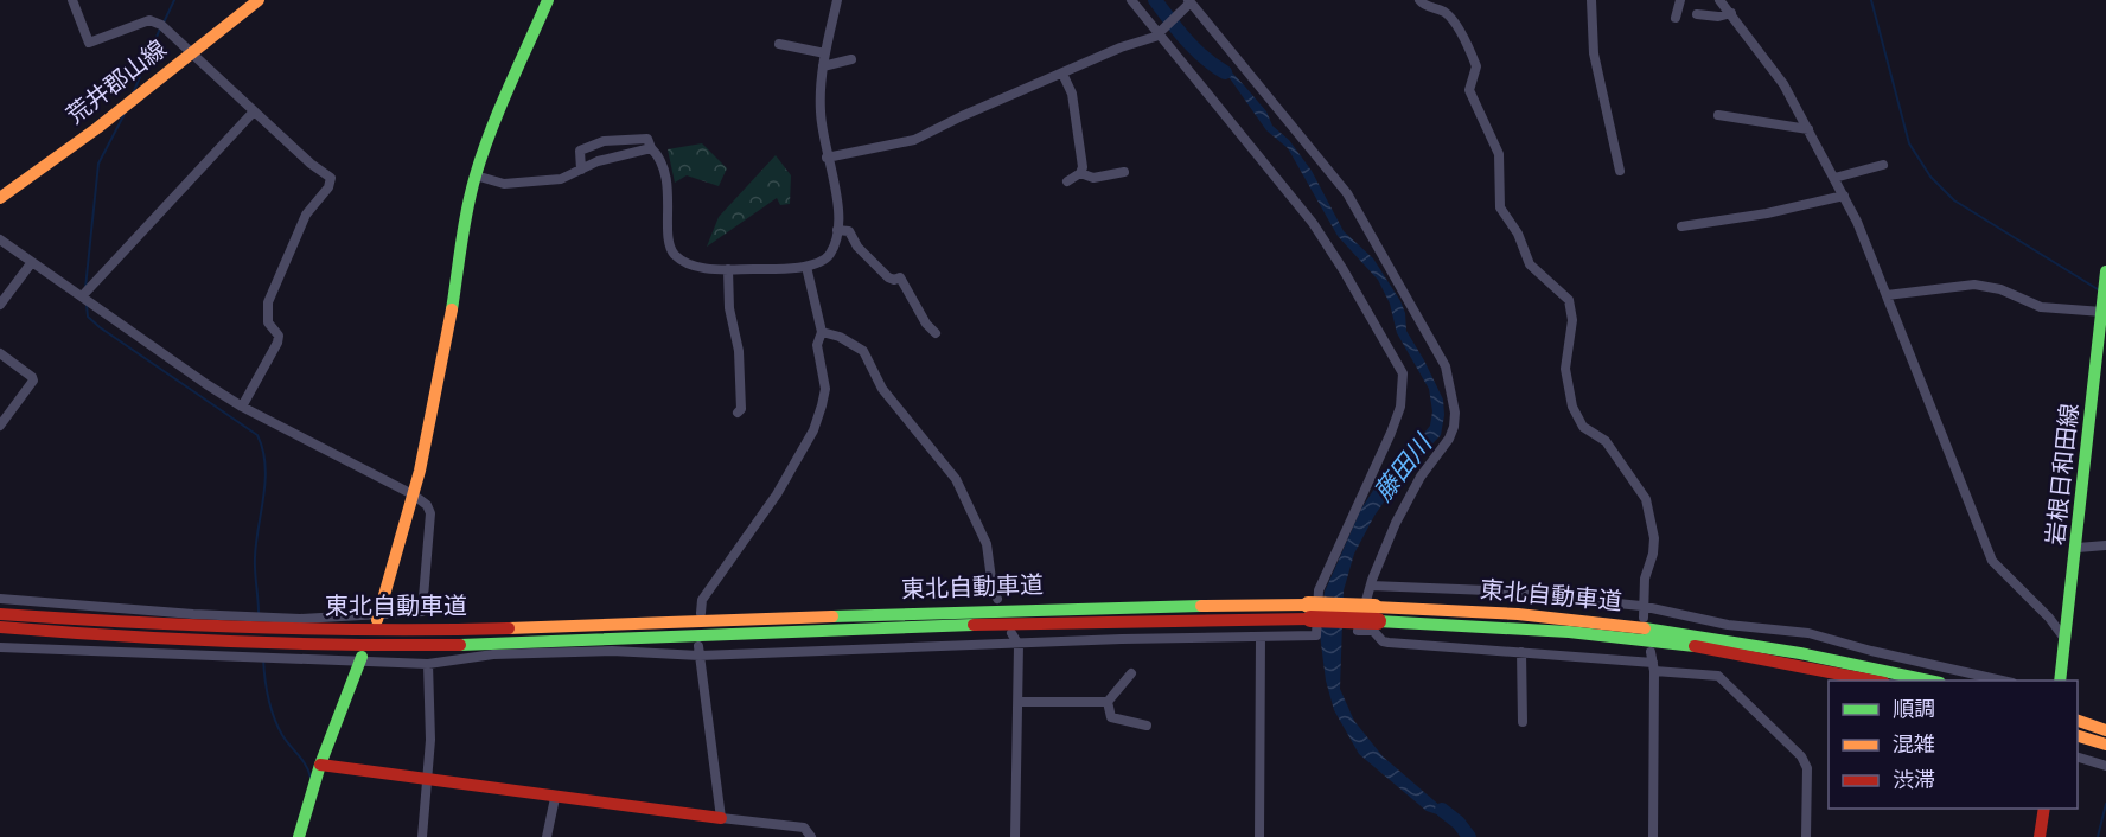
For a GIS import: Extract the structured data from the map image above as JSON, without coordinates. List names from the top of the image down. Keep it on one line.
{"streets":{"main road":["荒井郡山線","岩根日和田線","東北自動車道"]},"water":["藤田川"],"legend":["順調","混雑","渋滞"]}
